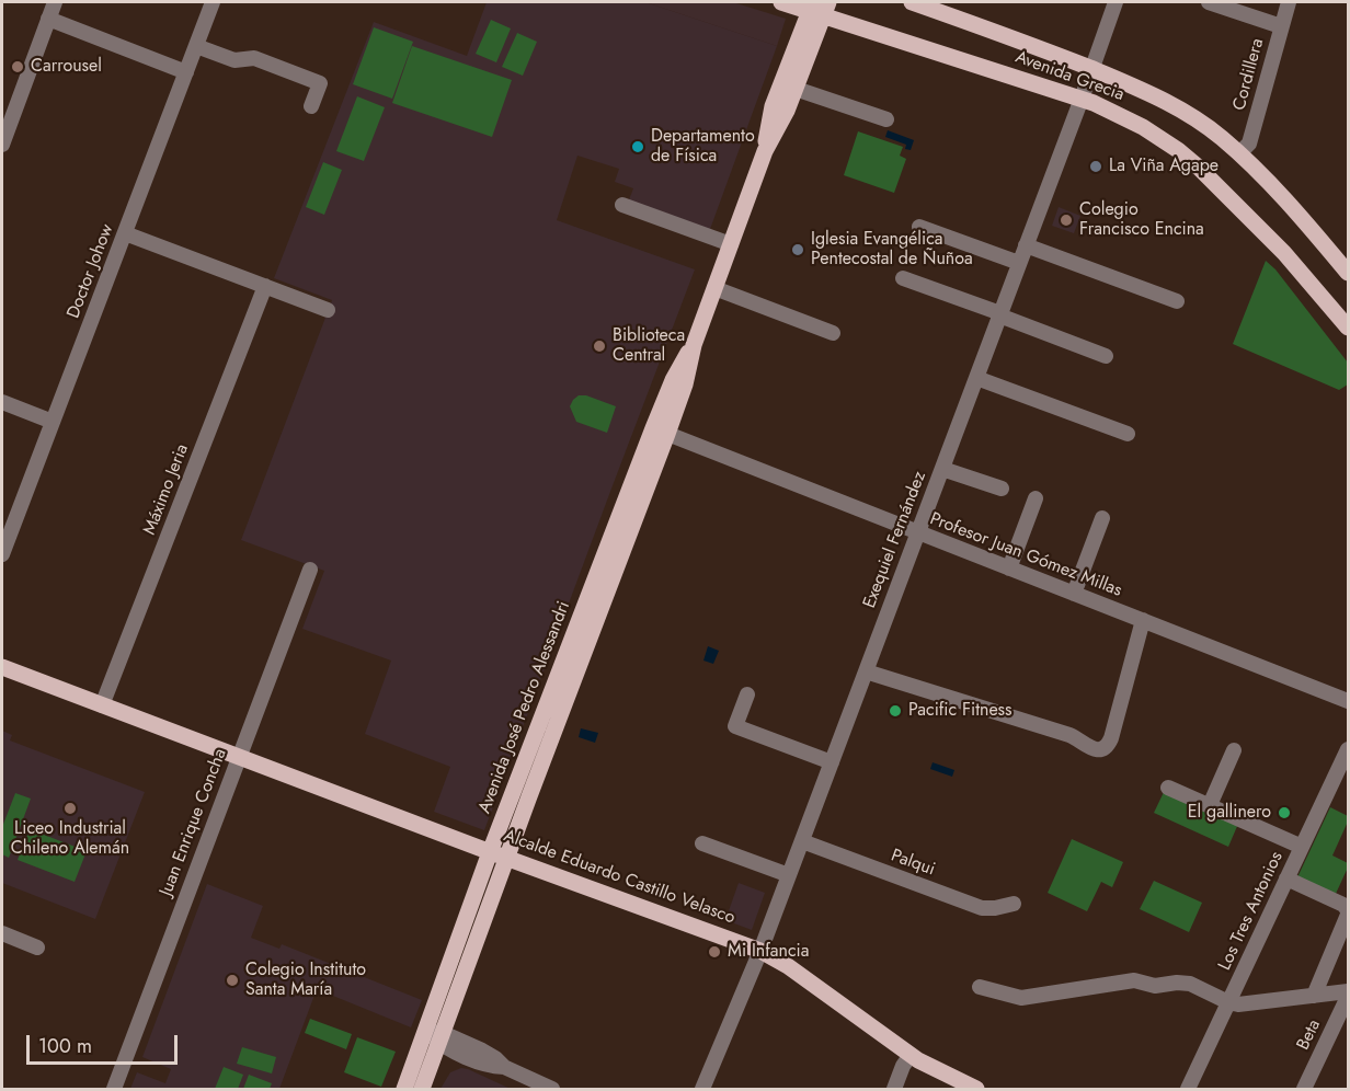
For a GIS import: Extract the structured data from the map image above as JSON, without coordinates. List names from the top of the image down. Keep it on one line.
{"streets":{"main road":["Avenida Grecia","Avenida José Pedro Alessandri","Alcalde Eduardo Castillo Velasco"],"street":["Cordillera","Doctor Johow","Máximo Jeria","Exequiel Fernández","Profesor Juan Gómez Millas","Juan Enrique Concha","Palqui","Los Tres Antonios","Beta"]},"crossings":[["Cordillera","Avenida Grecia"],["Avenida Grecia","Exequiel Fernández"],["Avenida Grecia","Avenida José Pedro Alessandri"],["Máximo Jeria","Alcalde Eduardo Castillo Velasco"],["Exequiel Fernández","Profesor Juan Gómez Millas"],["Exequiel Fernández","Palqui"],["Exequiel Fernández","Alcalde Eduardo Castillo Velasco"],["Profesor Juan Gómez Millas","Avenida José Pedro Alessandri"],["Avenida José Pedro Alessandri","Alcalde Eduardo Castillo Velasco"],["Juan Enrique Concha","Alcalde Eduardo Castillo Velasco"]],"places":["Carrousel","Departamento de Física","La Viña Agape","Colegio Francisco Encina","Iglesia Evangélica Pentecostal de Ñuñoa","Biblioteca Central","Pacific Fitness","Liceo Industrial Chileno Alemán","El gallinero","Mi Infancia","Colegio Instituto Santa María"],"scale_bar":"100 m"}
